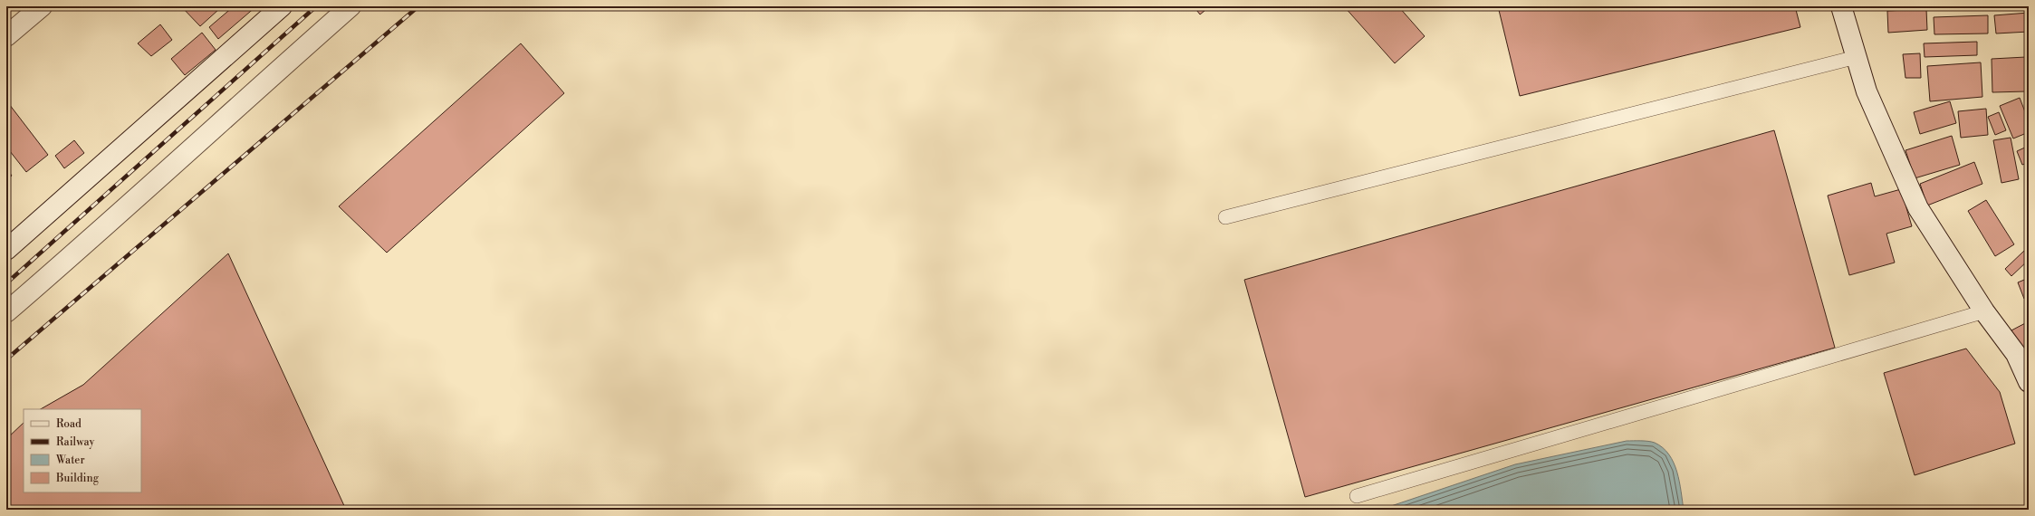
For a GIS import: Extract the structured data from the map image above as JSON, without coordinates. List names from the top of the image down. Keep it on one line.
{"legend":["Road","Railway","Water","Building"]}
